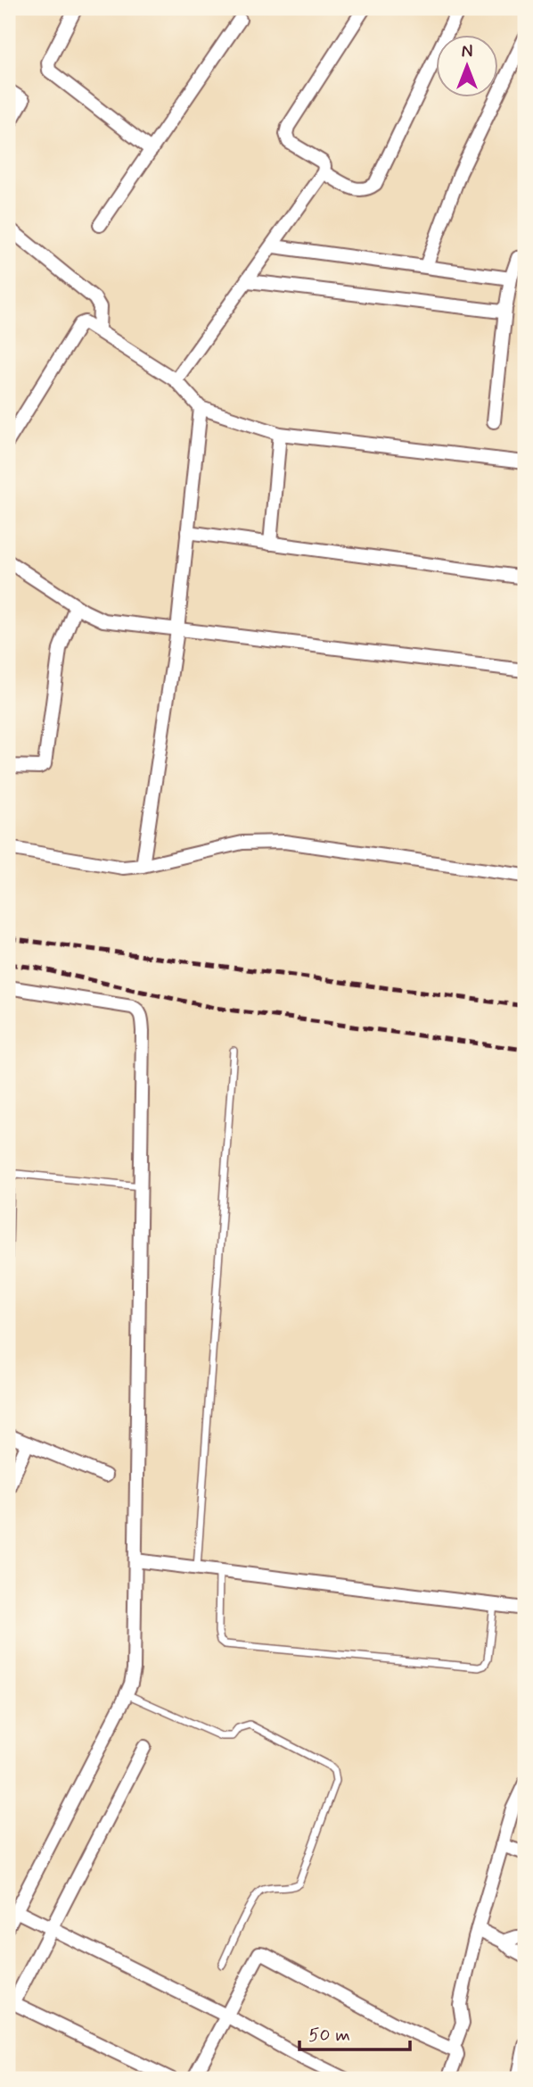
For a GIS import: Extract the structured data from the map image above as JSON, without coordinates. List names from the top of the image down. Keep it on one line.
{"scale_bar":"50 m","north":"top"}
